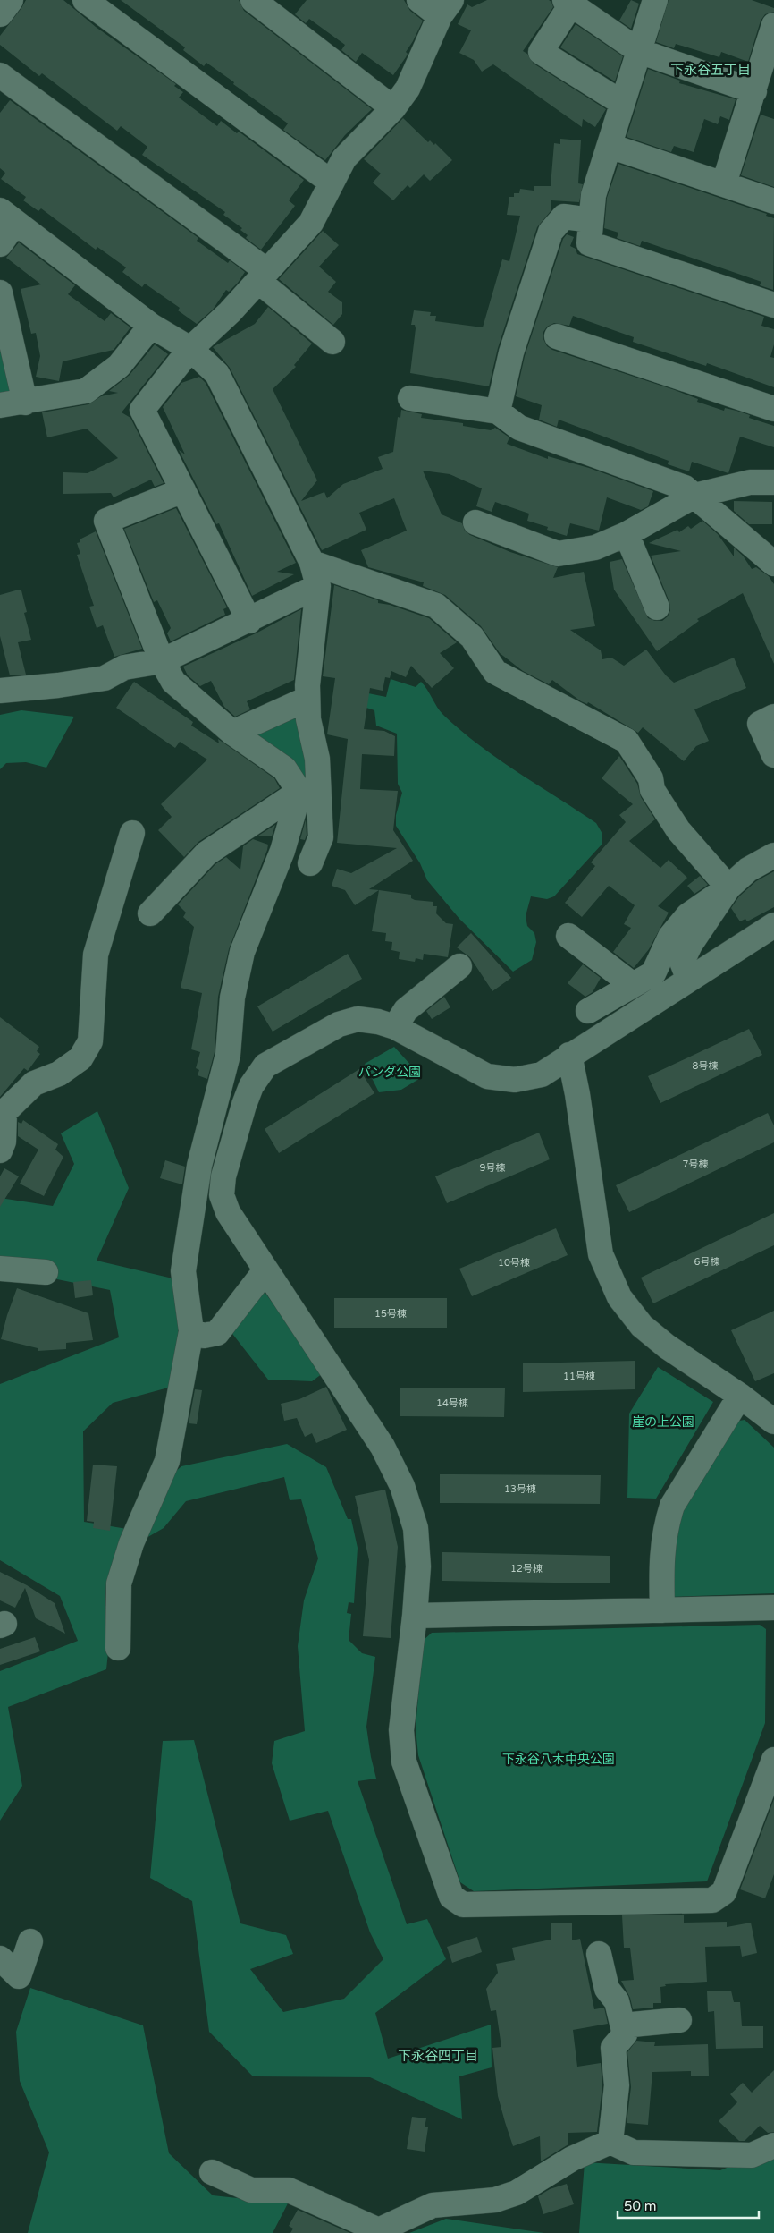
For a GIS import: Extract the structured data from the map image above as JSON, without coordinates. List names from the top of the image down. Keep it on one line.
{"districts":["下永谷五丁目","下永谷四丁目"],"parks":["パンダ公園","崖の上公園","下永谷八木中央公園"],"house_numbers":["8号棟","7号棟","9号棟","6号棟","10号棟","15号棟","11号棟","14号棟","13号棟","12号棟"],"scale_bar":"50 m"}
